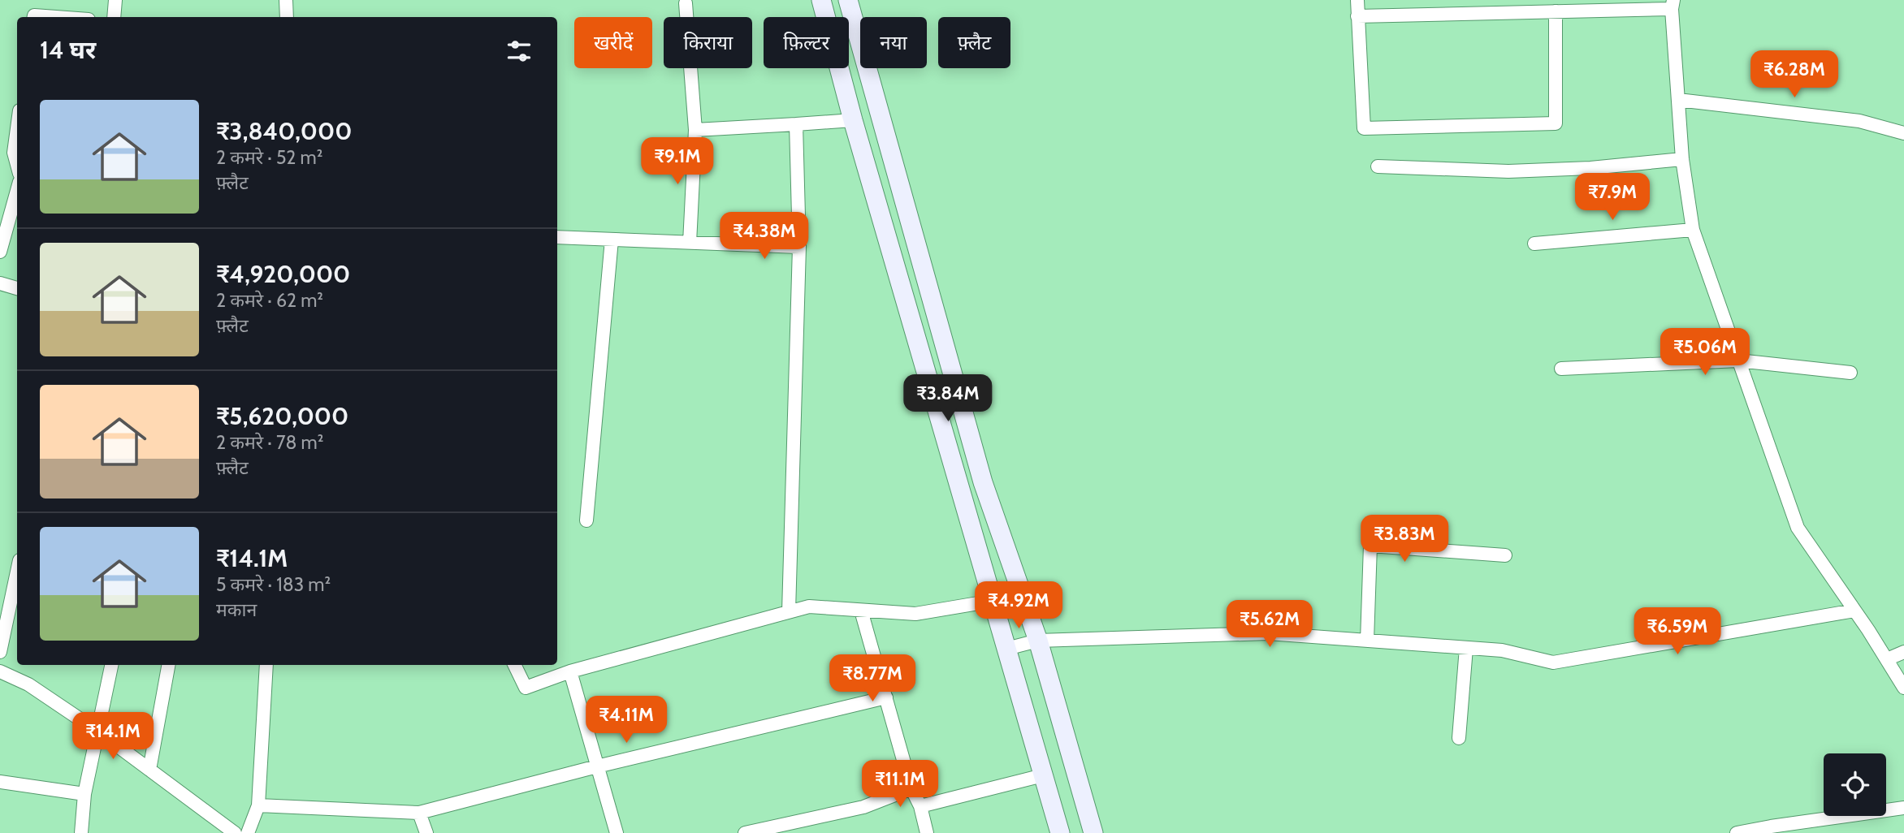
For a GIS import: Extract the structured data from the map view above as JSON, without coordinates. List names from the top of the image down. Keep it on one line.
{"page":{"chip":["खरीदें","किराया","फ़िल्टर","नया","फ़्लैट"],"heading":"14 घर","price":["₹6.28M","₹9.1M","₹7.9M","₹4.38M","₹5.06M","₹3.84M","₹3.83M","₹4.92M","₹5.62M","₹6.59M","₹8.77M","₹4.11M","₹14.1M","₹11.1M"],"list":[{"name":"₹3,840,000","note":"2 कमरे · 52 m² · फ़्लैट"},{"name":"₹4,920,000","note":"2 कमरे · 62 m² · फ़्लैट"},{"name":"₹5,620,000","note":"2 कमरे · 78 m² · फ़्लैट"},{"name":"₹14.1M","note":"5 कमरे · 183 m² · मकान"}]}}
